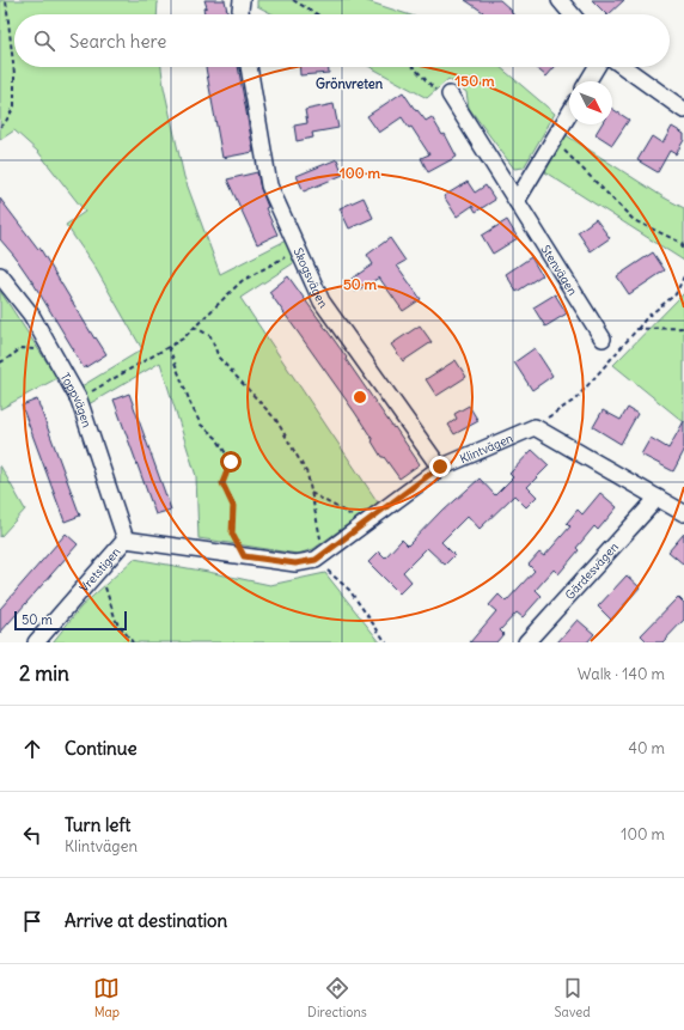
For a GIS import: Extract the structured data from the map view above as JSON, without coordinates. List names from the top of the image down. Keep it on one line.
{"streets":{"street":["Stenvägen","Skogsvägen","Toppvägen","Klintvägen","Vretstigen","Gärdesvägen"]},"crossings":[["Skogsvägen","Klintvägen"],["Toppvägen","Klintvägen"],["Toppvägen","Vretstigen"],["Klintvägen","Vretstigen"]],"districts":["Grönvreten"],"scale_bar":"50 m","north":"bottom right","page":{"search":"Search here","scale":"50 m","heading":["2 min","Walk · 140 m"],"list":[["Continue","40 m"],["Turn left","Klintvägen","100 m"],"Arrive at destination"],"nav":["Map","Directions","Saved"]},"rings":["150 m","100 m","50 m"]}
